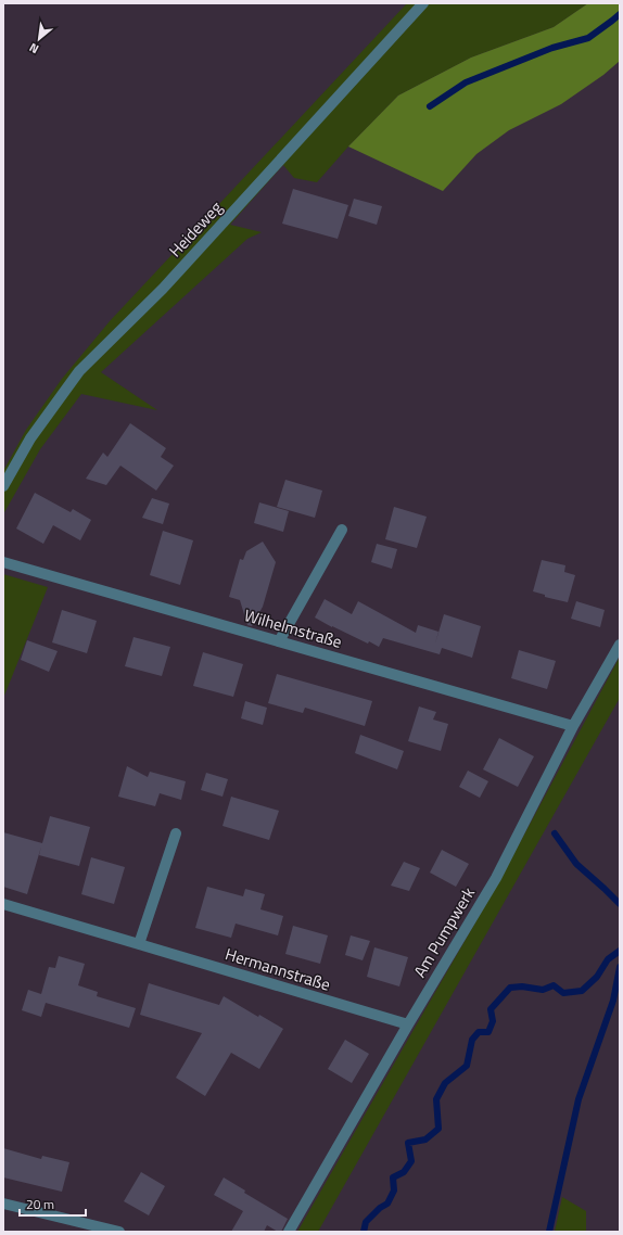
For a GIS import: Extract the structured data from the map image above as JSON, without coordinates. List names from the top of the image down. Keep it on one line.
{"streets":{"street":["Heideweg","Wilhelmstraße","Am Pumpwerk","Hermannstraße"]},"crossings":[["Wilhelmstraße","Am Pumpwerk"],["Am Pumpwerk","Hermannstraße"]],"scale_bar":"20 m","north":"bottom left"}
